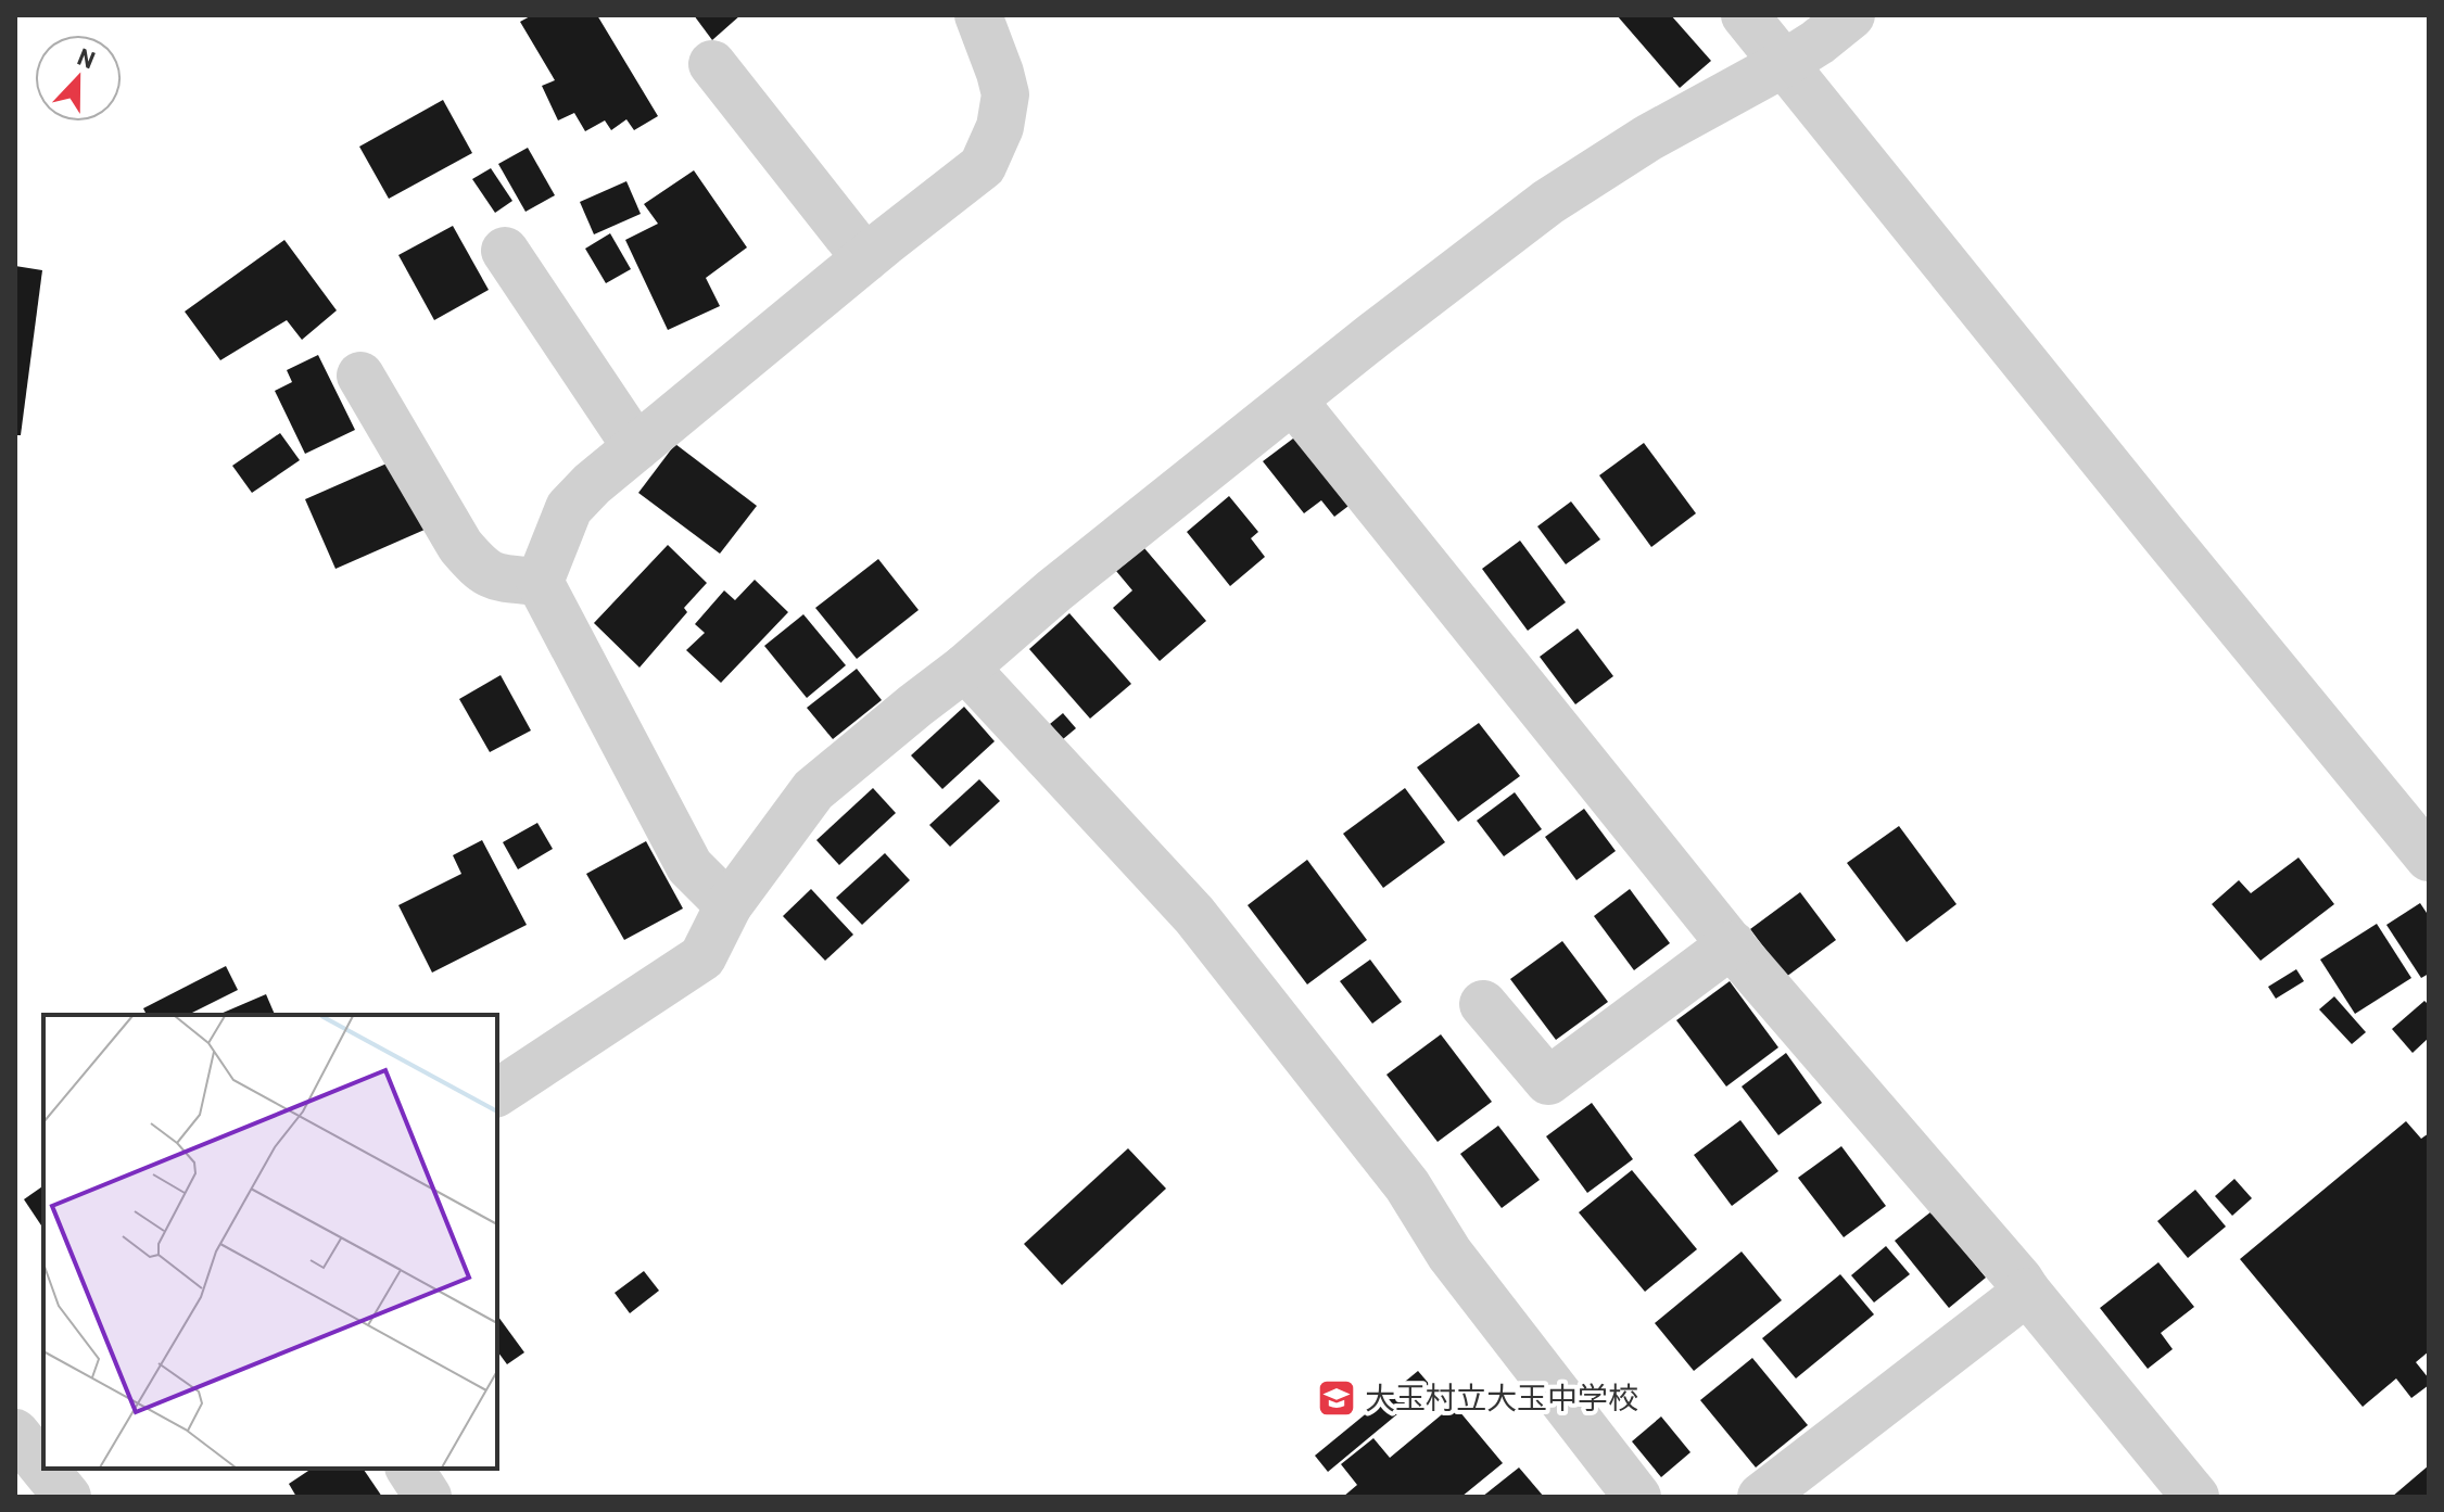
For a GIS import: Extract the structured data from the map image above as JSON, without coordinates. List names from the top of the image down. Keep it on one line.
{"places":{"school or university":["大玉村立大玉中学校"]},"north":"top"}
